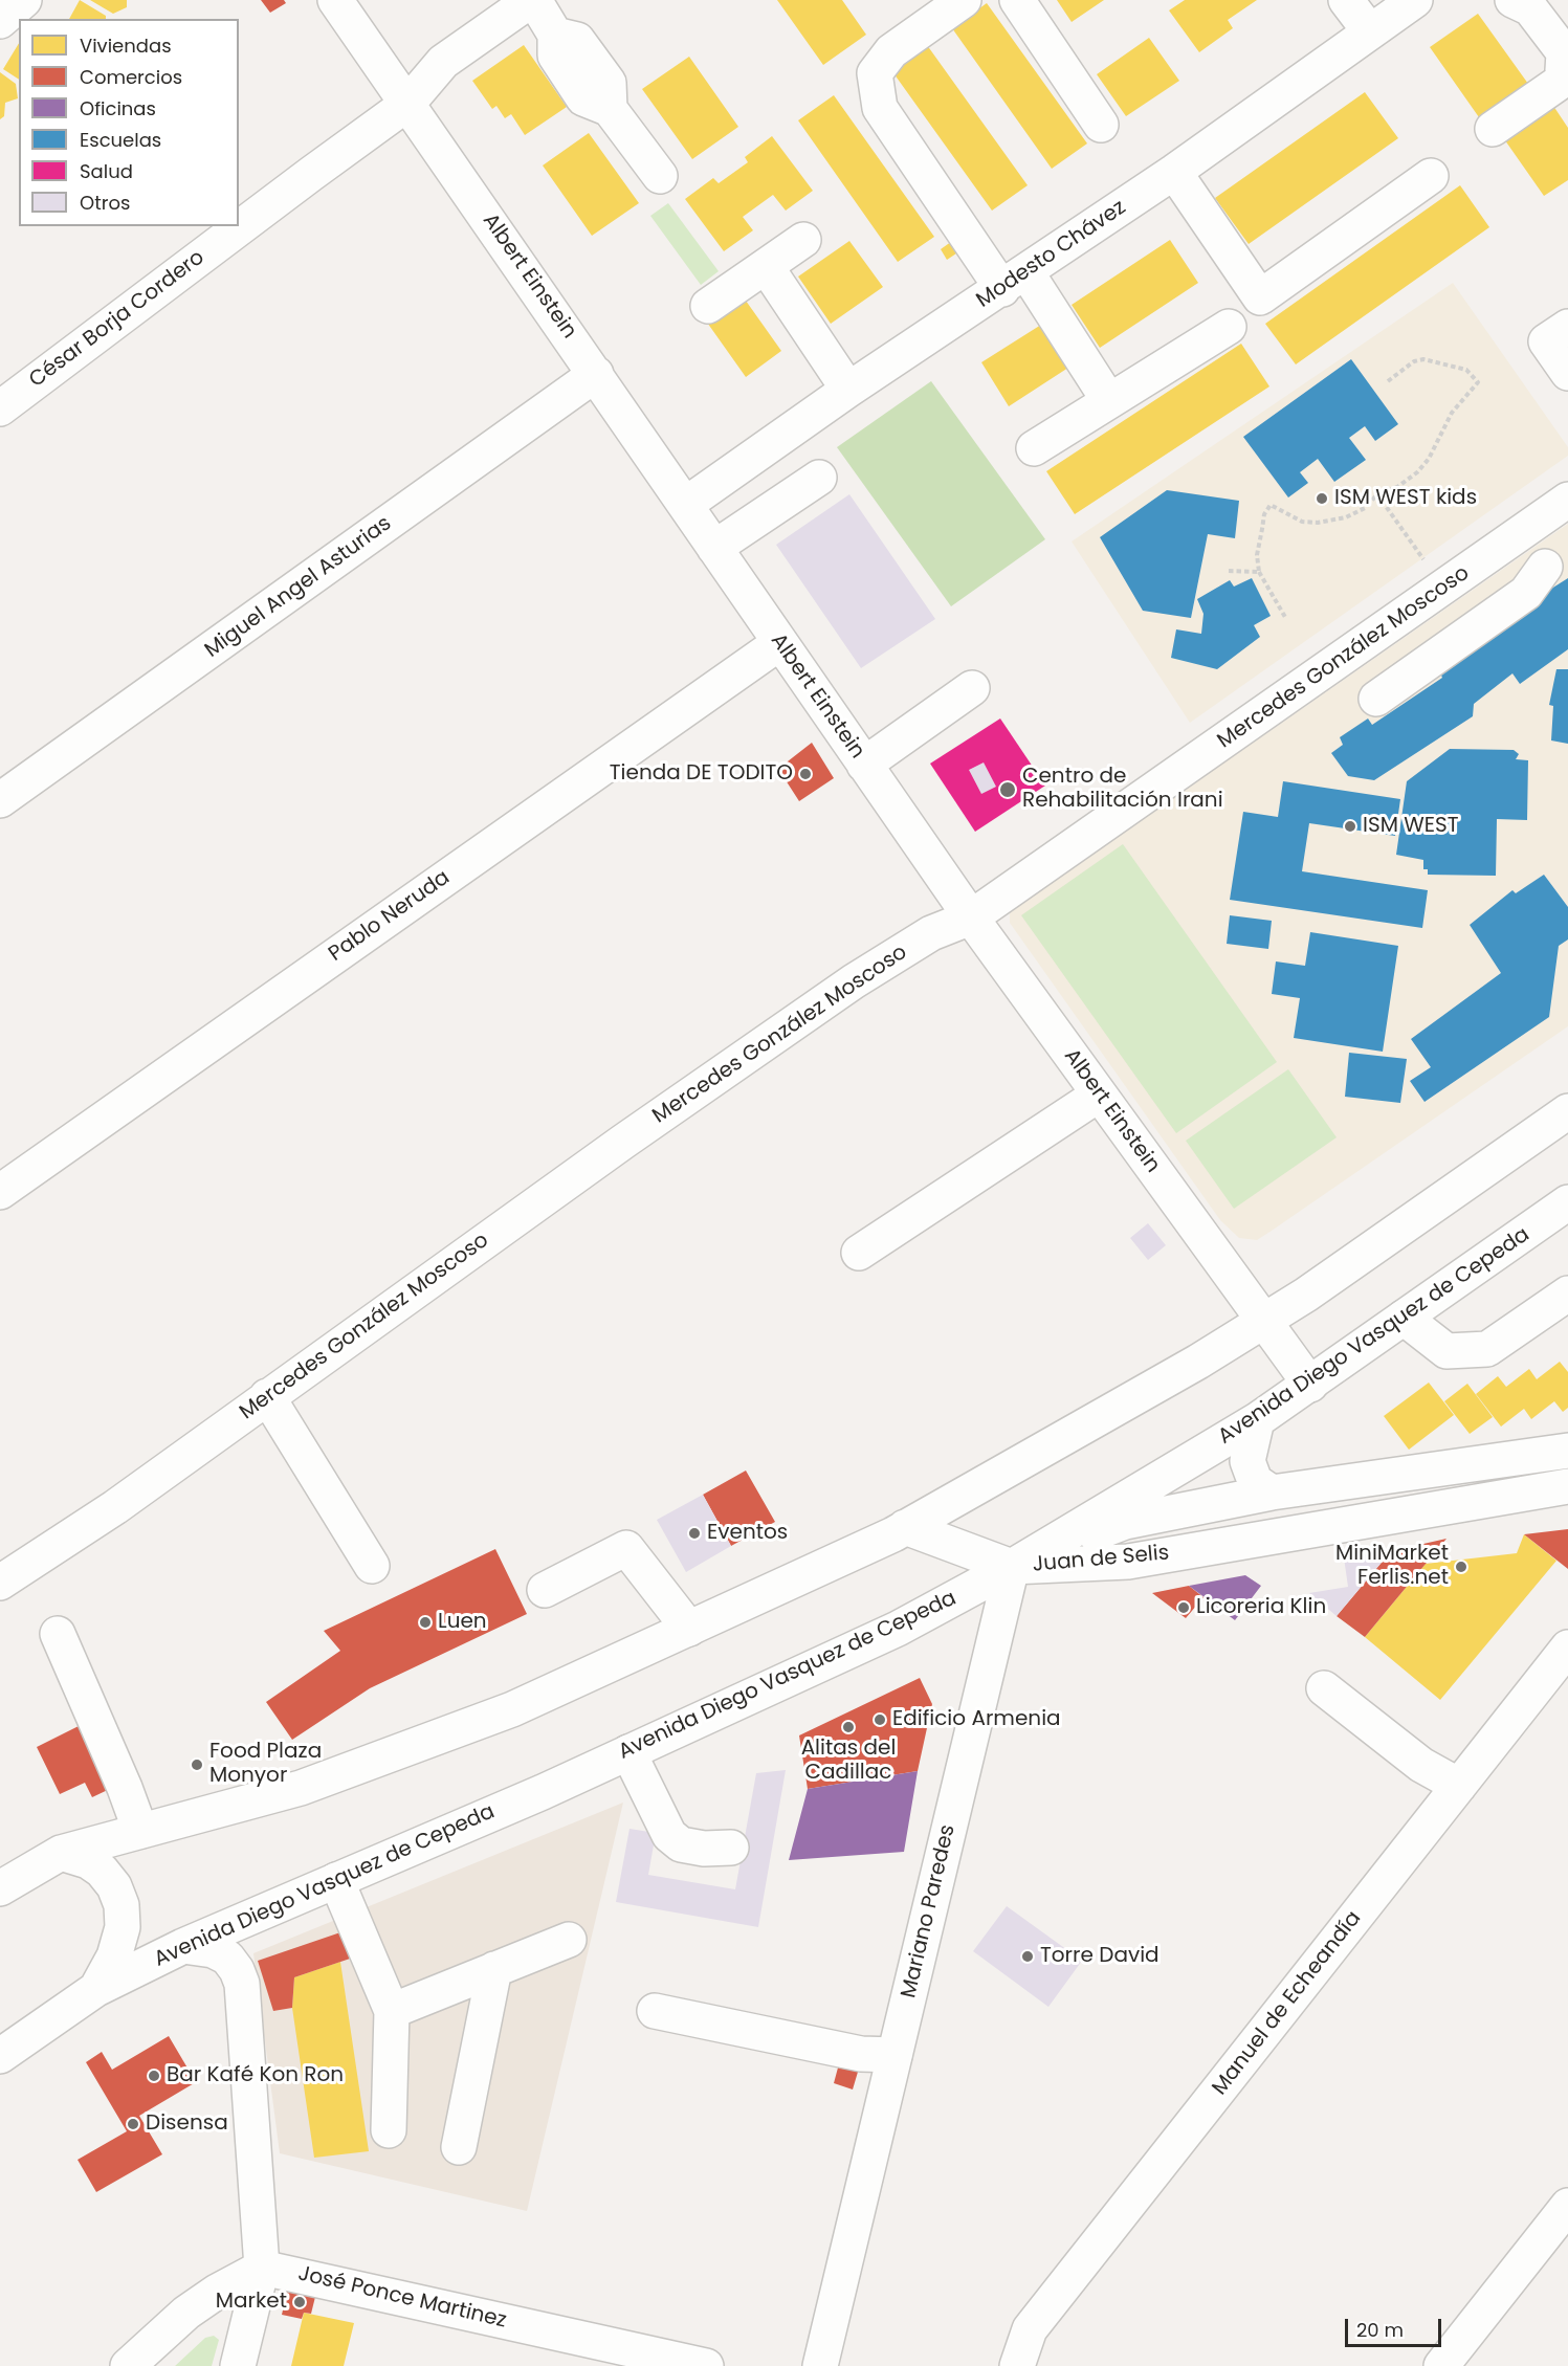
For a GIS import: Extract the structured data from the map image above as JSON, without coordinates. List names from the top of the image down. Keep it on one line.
{"streets":{"street":["Modesto Chávez","Albert Einstein","César Borja Cordero","Miguel Angel Asturias","Mercedes González Moscoso","Pablo Neruda","Avenida Diego Vasquez de Cepeda","Juan de Selis","Mariano Paredes","Manuel de Echeandía","José Ponce Martinez"]},"crossings":[["Modesto Chávez","Albert Einstein"],["Albert Einstein","César Borja Cordero"],["Albert Einstein","Miguel Angel Asturias"],["Albert Einstein","Mercedes González Moscoso"],["Albert Einstein","Pablo Neruda"],["Albert Einstein","Avenida Diego Vasquez de Cepeda"],["Avenida Diego Vasquez de Cepeda","Juan de Selis"],["Avenida Diego Vasquez de Cepeda","Mariano Paredes"],["Juan de Selis","Mariano Paredes"]],"places":["ISM WEST kids","Tienda DE TODITO","Centro de Rehabilitación Irani","ISM WEST","Eventos","MiniMarket Ferlis.net","Licoreria Klin","Luen","Edificio Armenia","Alitas del Cadillac","Food Plaza Monyor","Torre David","Bar Kafé Kon Ron","Disensa","Market"],"legend":["Viviendas","Comercios","Oficinas","Escuelas","Salud","Otros"],"scale_bar":"20 m"}
